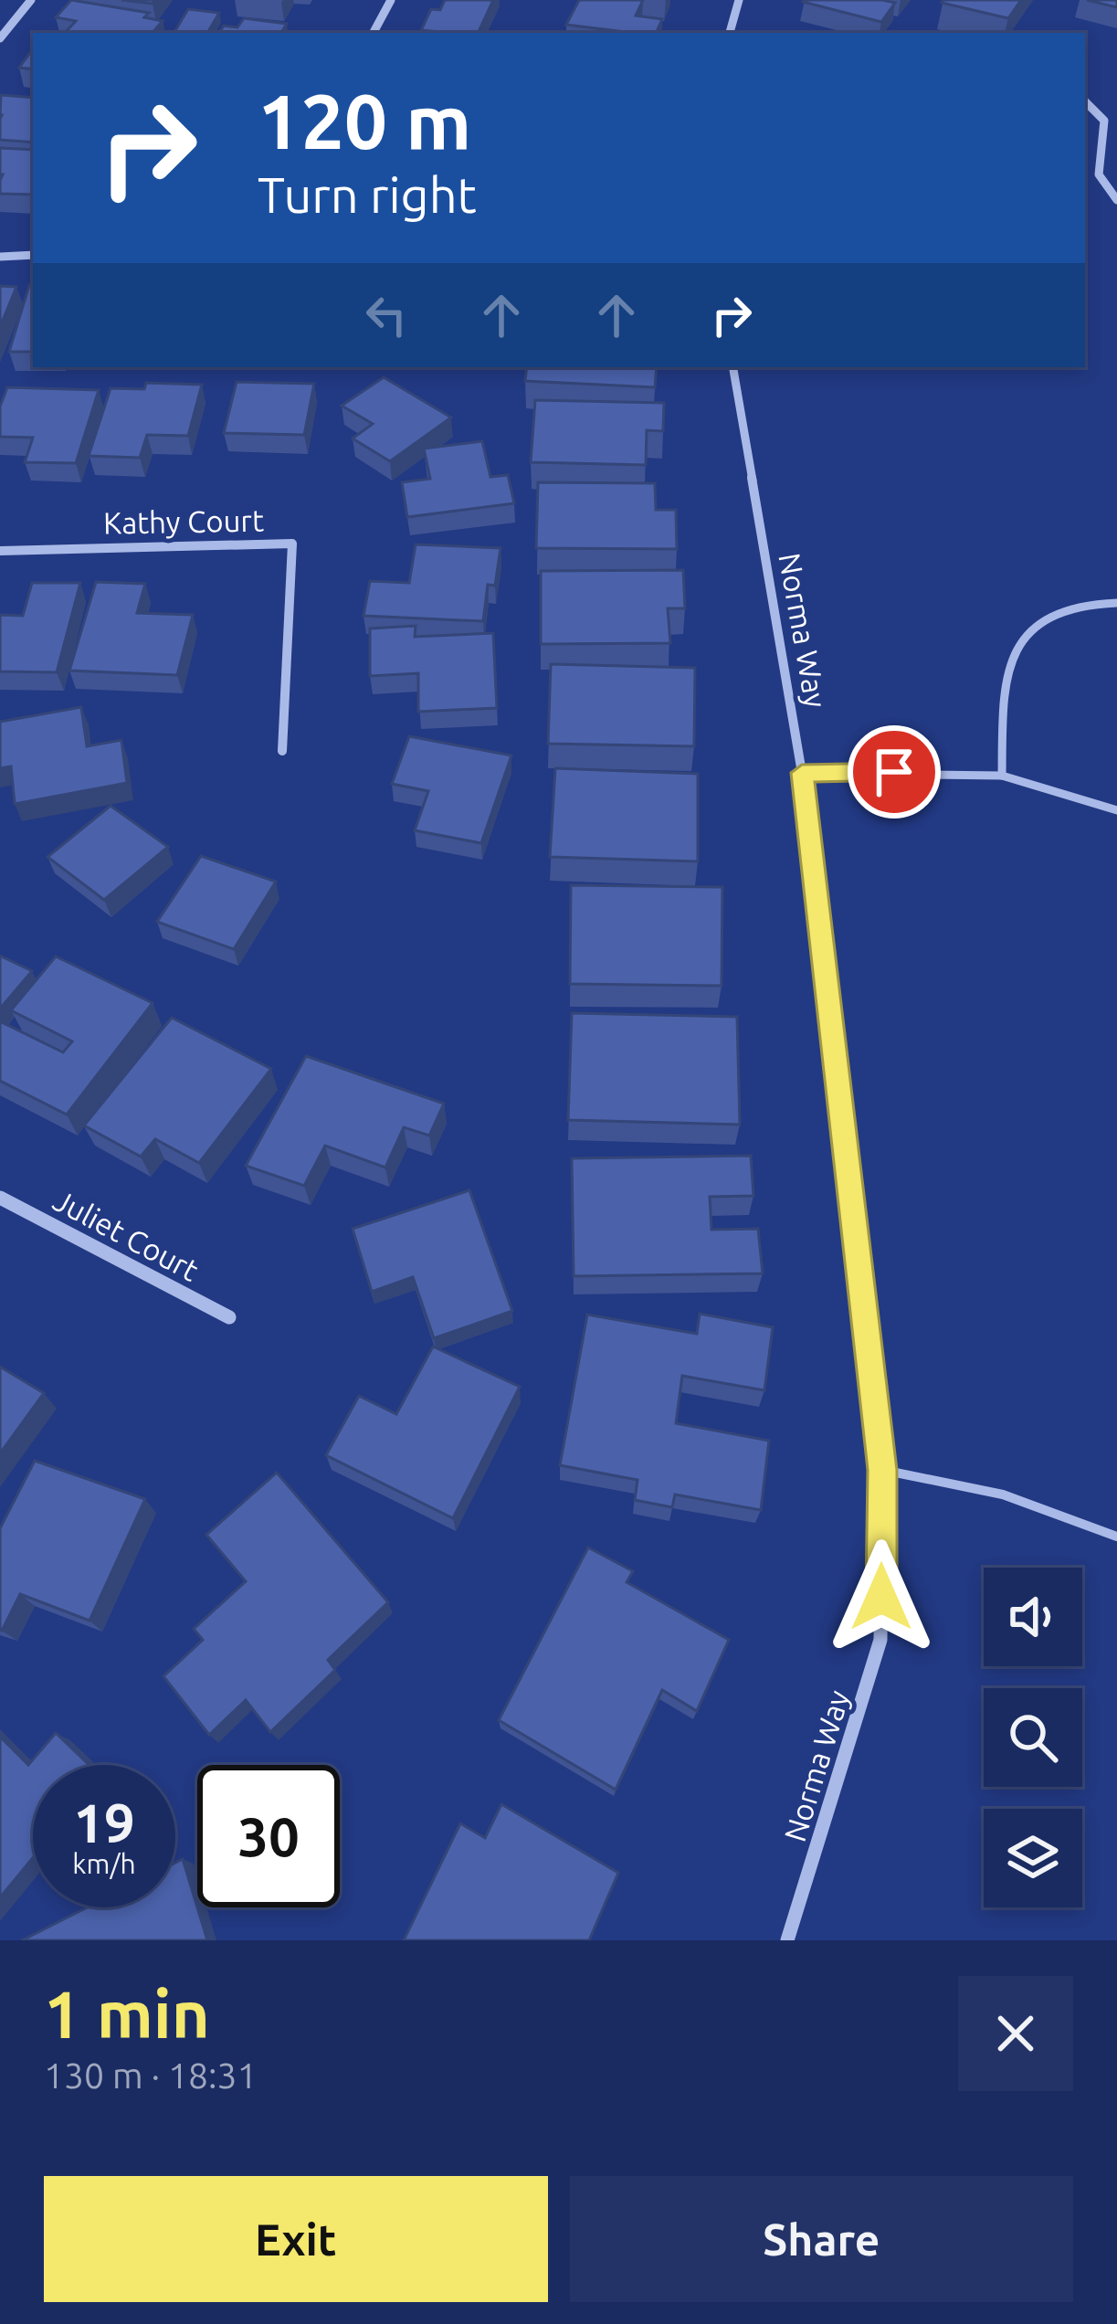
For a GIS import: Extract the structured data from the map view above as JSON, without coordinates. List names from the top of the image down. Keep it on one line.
{"streets":{"street":["Kathy Court","Norma Way","Juliet Court"]},"page":{"turn":["120 m","Turn right"],"speed":"19 km/h","limit":"30","heading":["1 min","130 m · 18:31"],"buttons":["Exit","Share"]}}
